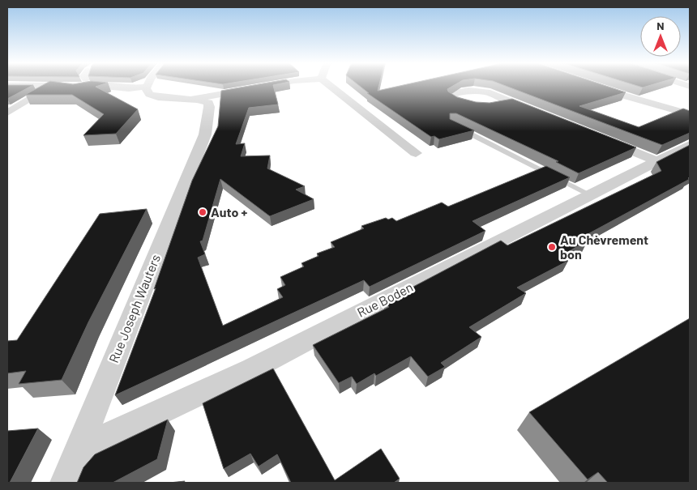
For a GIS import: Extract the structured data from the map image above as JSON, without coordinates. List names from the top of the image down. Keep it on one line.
{"streets":{"street":["Rue Boden","Rue Joseph Wauters"]},"crossings":[["Rue Boden","Rue Joseph Wauters"]],"places":["Auto +","Au Chèvrement bon"],"north":"top"}
